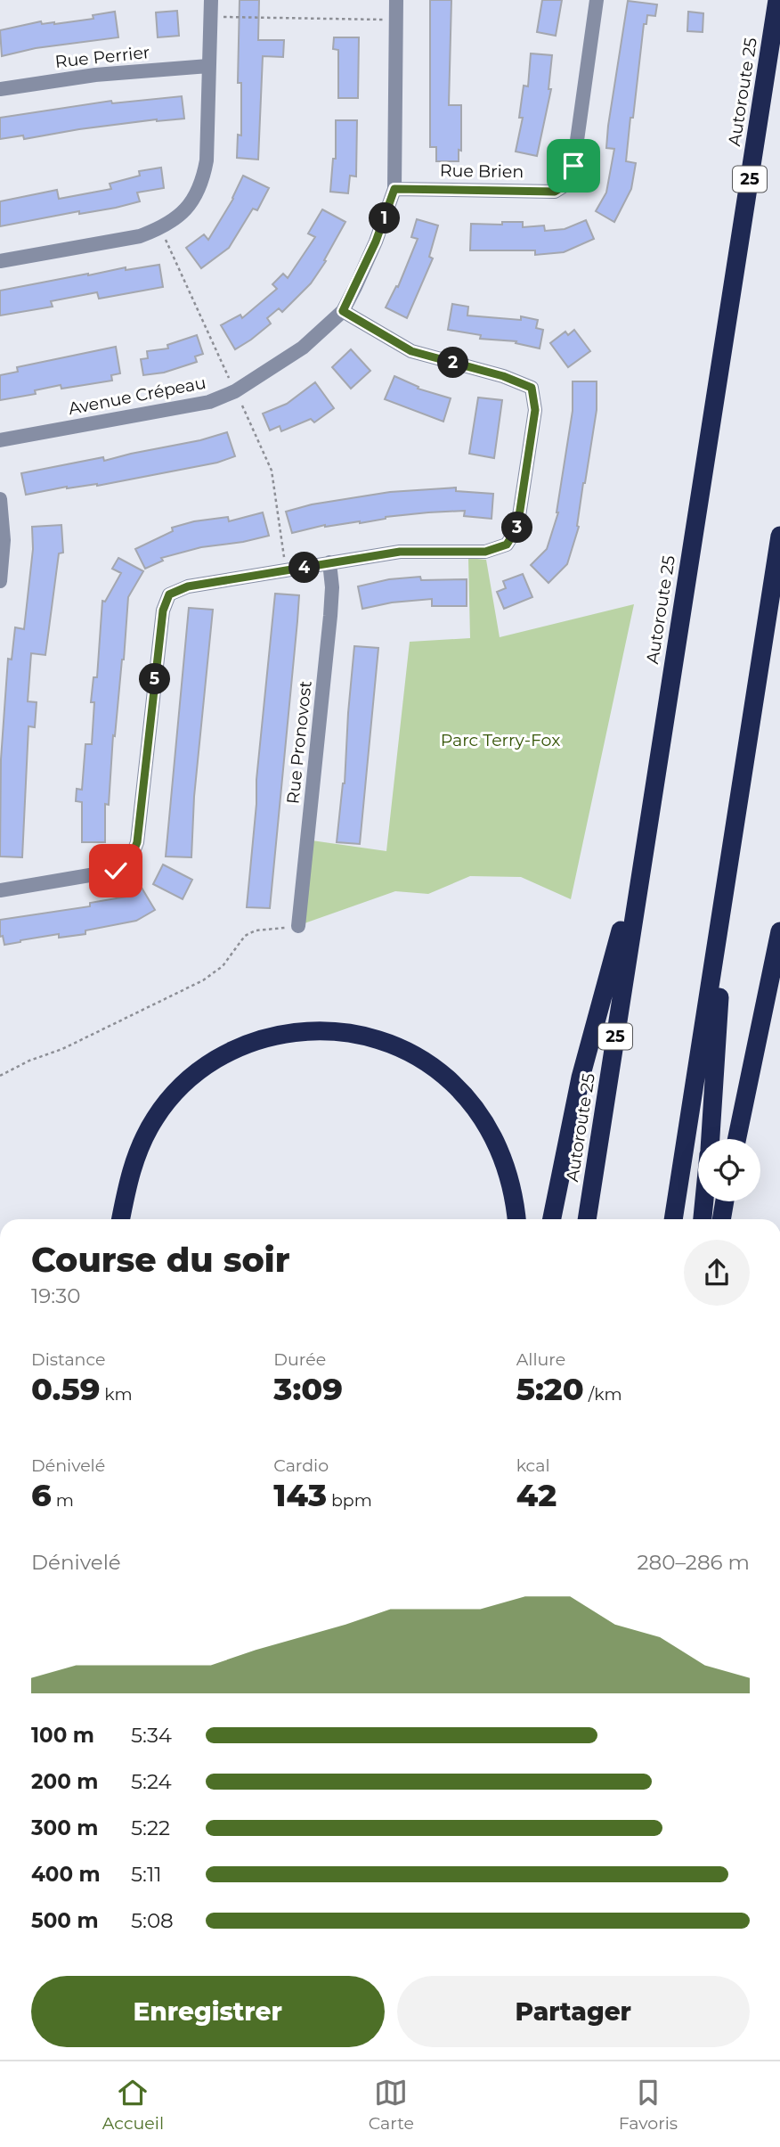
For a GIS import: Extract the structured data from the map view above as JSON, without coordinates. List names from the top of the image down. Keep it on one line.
{"streets":{"highway":["Autoroute 25","25"],"street":["Rue Perrier","Rue Brien","Avenue Crépeau","Rue Pronovost"]},"crossings":[["Rue Brien","Avenue Crépeau"]],"parks":["Parc Terry-Fox"],"page":{"pins":["1","2","3","4","5"],"heading":["Course du soir","19:30"],"stats":[["Distance","0.59 km"],["Durée","3:09"],["Allure","5:20 /km"],["Dénivelé","6 m"],["Cardio","143 bpm"],["kcal","42"]],"chart":["Dénivelé","280–286 m"],"list":[{"name":"100 m","note":"5:34"},{"name":"200 m","note":"5:24"},{"name":"300 m","note":"5:22"},{"name":"400 m","note":"5:11"},{"name":"500 m","note":"5:08"}],"buttons":["Enregistrer","Partager"],"tabs":["Accueil","Carte","Favoris"]}}
